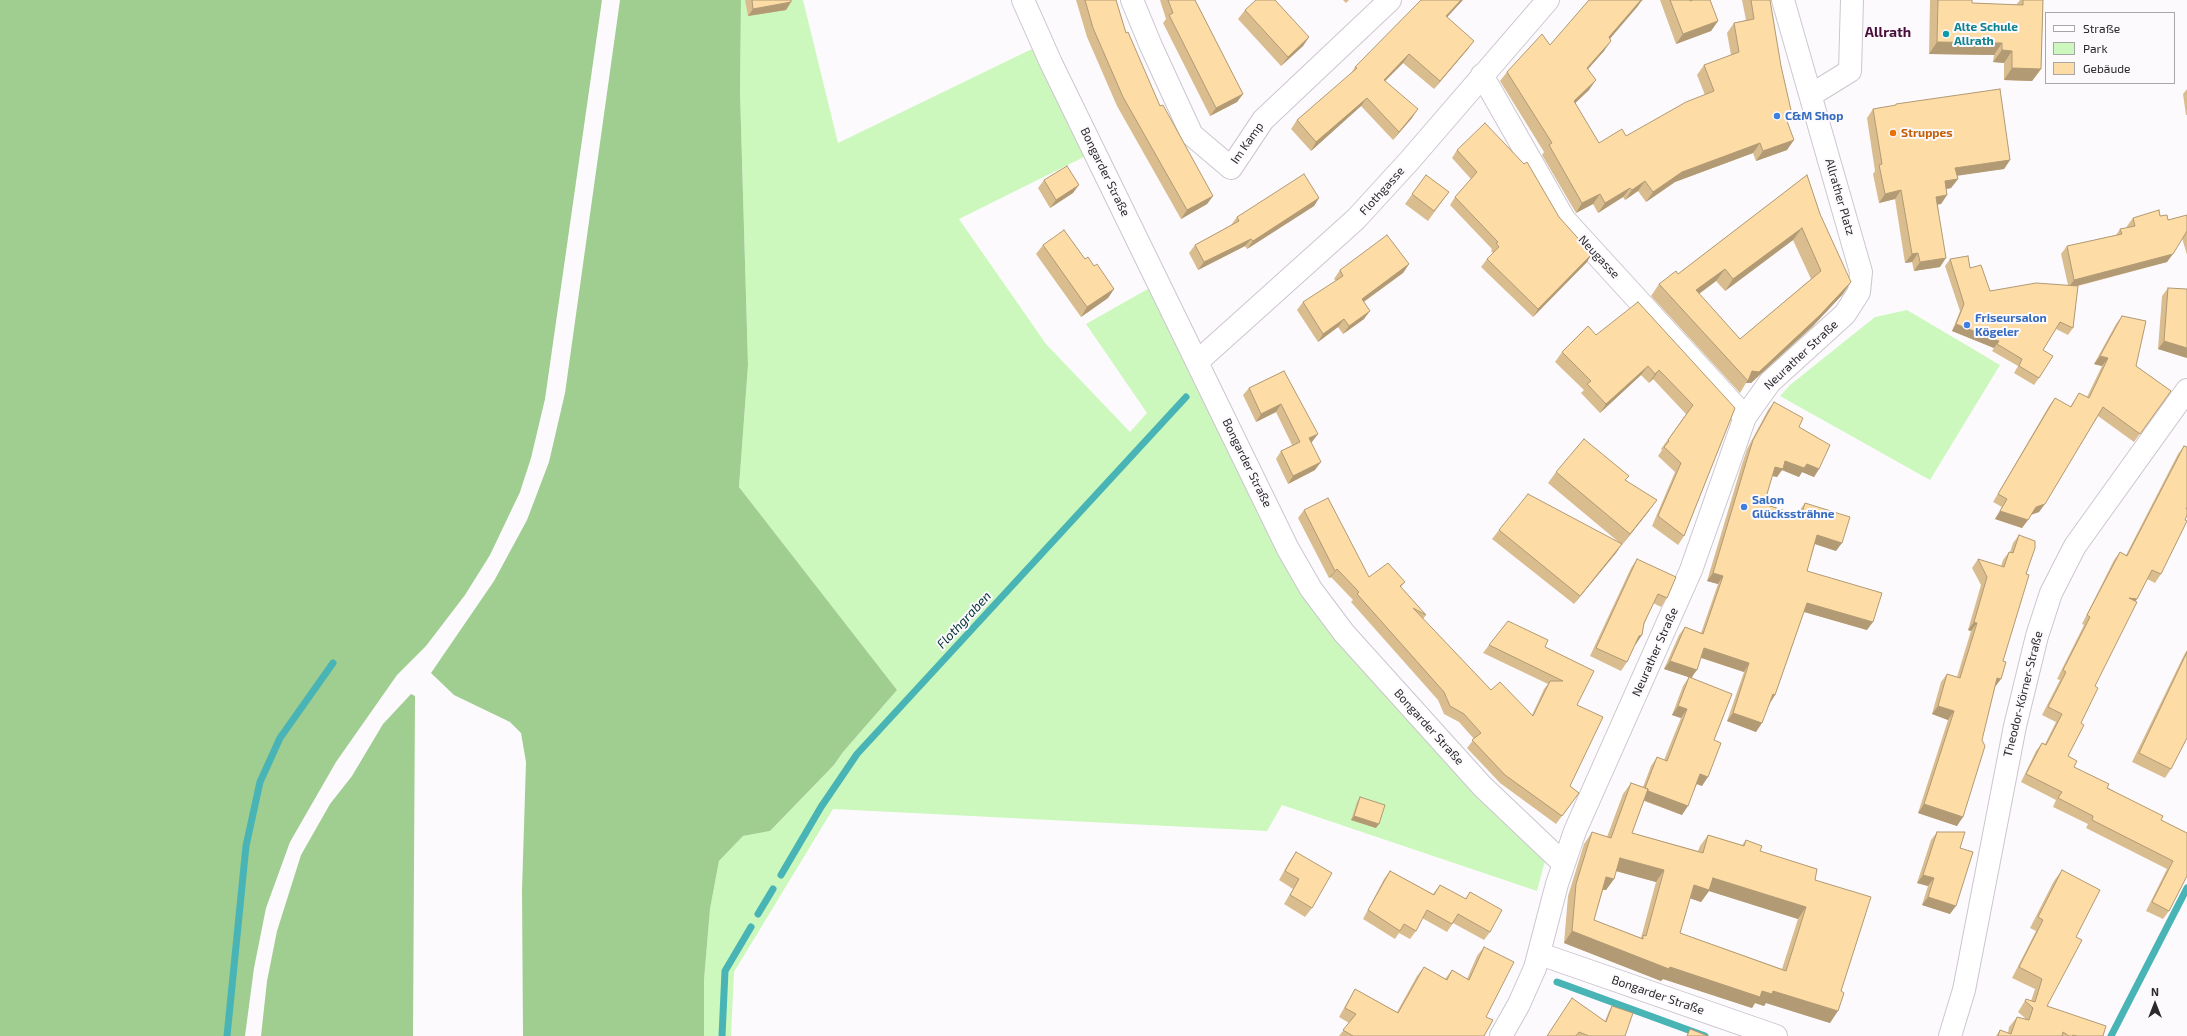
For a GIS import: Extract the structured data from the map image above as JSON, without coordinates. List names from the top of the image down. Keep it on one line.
{"streets":{"street":["Im Kamp","Bongarder Straße","Flothgasse","Allrather Platz","Neugasse","Neurather Straße","Theodor-Körner-Straße"]},"crossings":[["Bongarder Straße","Flothgasse"],["Bongarder Straße","Neurather Straße"],["Flothgasse","Neugasse"],["Allrather Platz","Neurather Straße"],["Neugasse","Neurather Straße"]],"districts":["Allrath"],"water":["Flothgraben"],"places":["Alte Schule Allrath","C&M Shop","Struppes","Friseursalon Kögeler","Salon Glückssträhne"],"legend":["Straße","Park","Gebäude"],"north":"top"}
